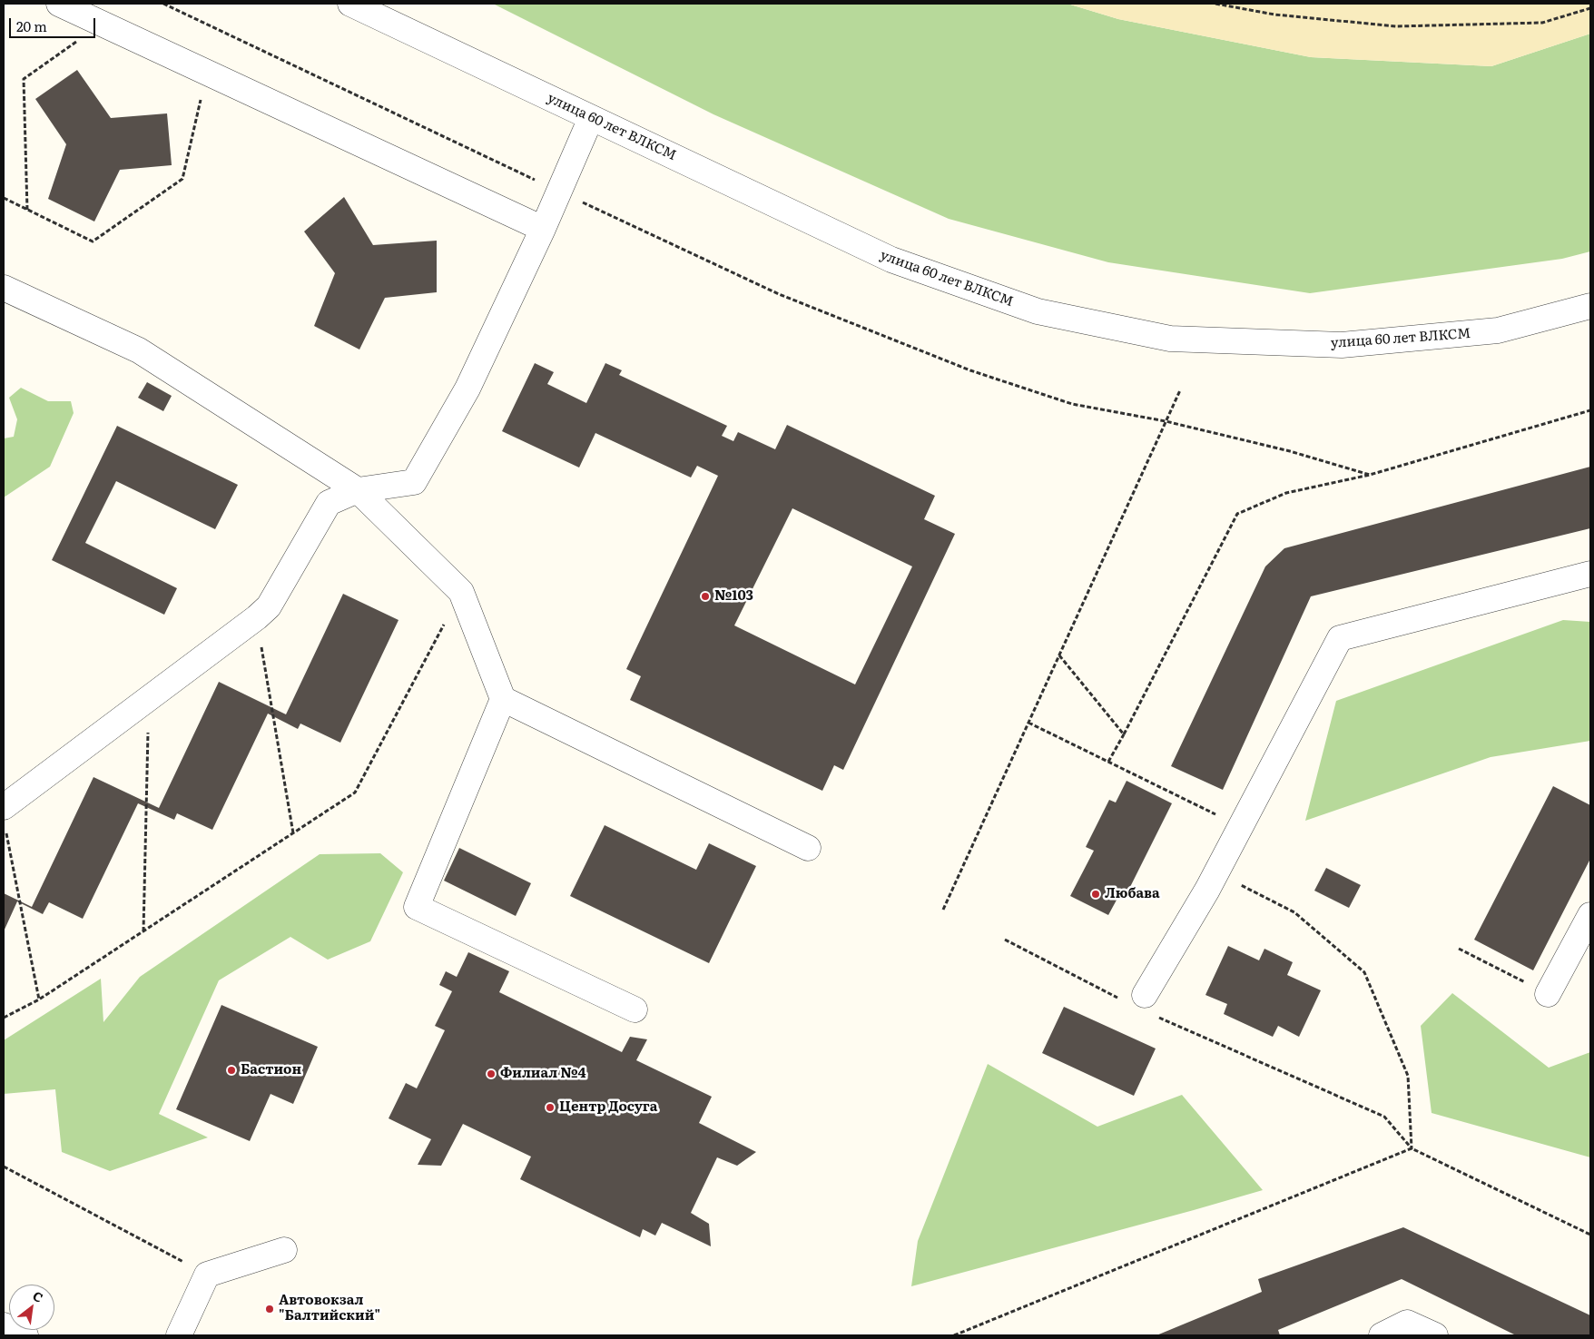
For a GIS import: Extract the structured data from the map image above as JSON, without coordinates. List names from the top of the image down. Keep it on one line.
{"streets":{"street":["улица 60 лет ВЛКСМ"]},"places":["№103","Любава","Бастион","Филиал №4","Центр Досуга","Автовокзал \"Балтийский\""],"scale_bar":"20 m","north":"top right"}
